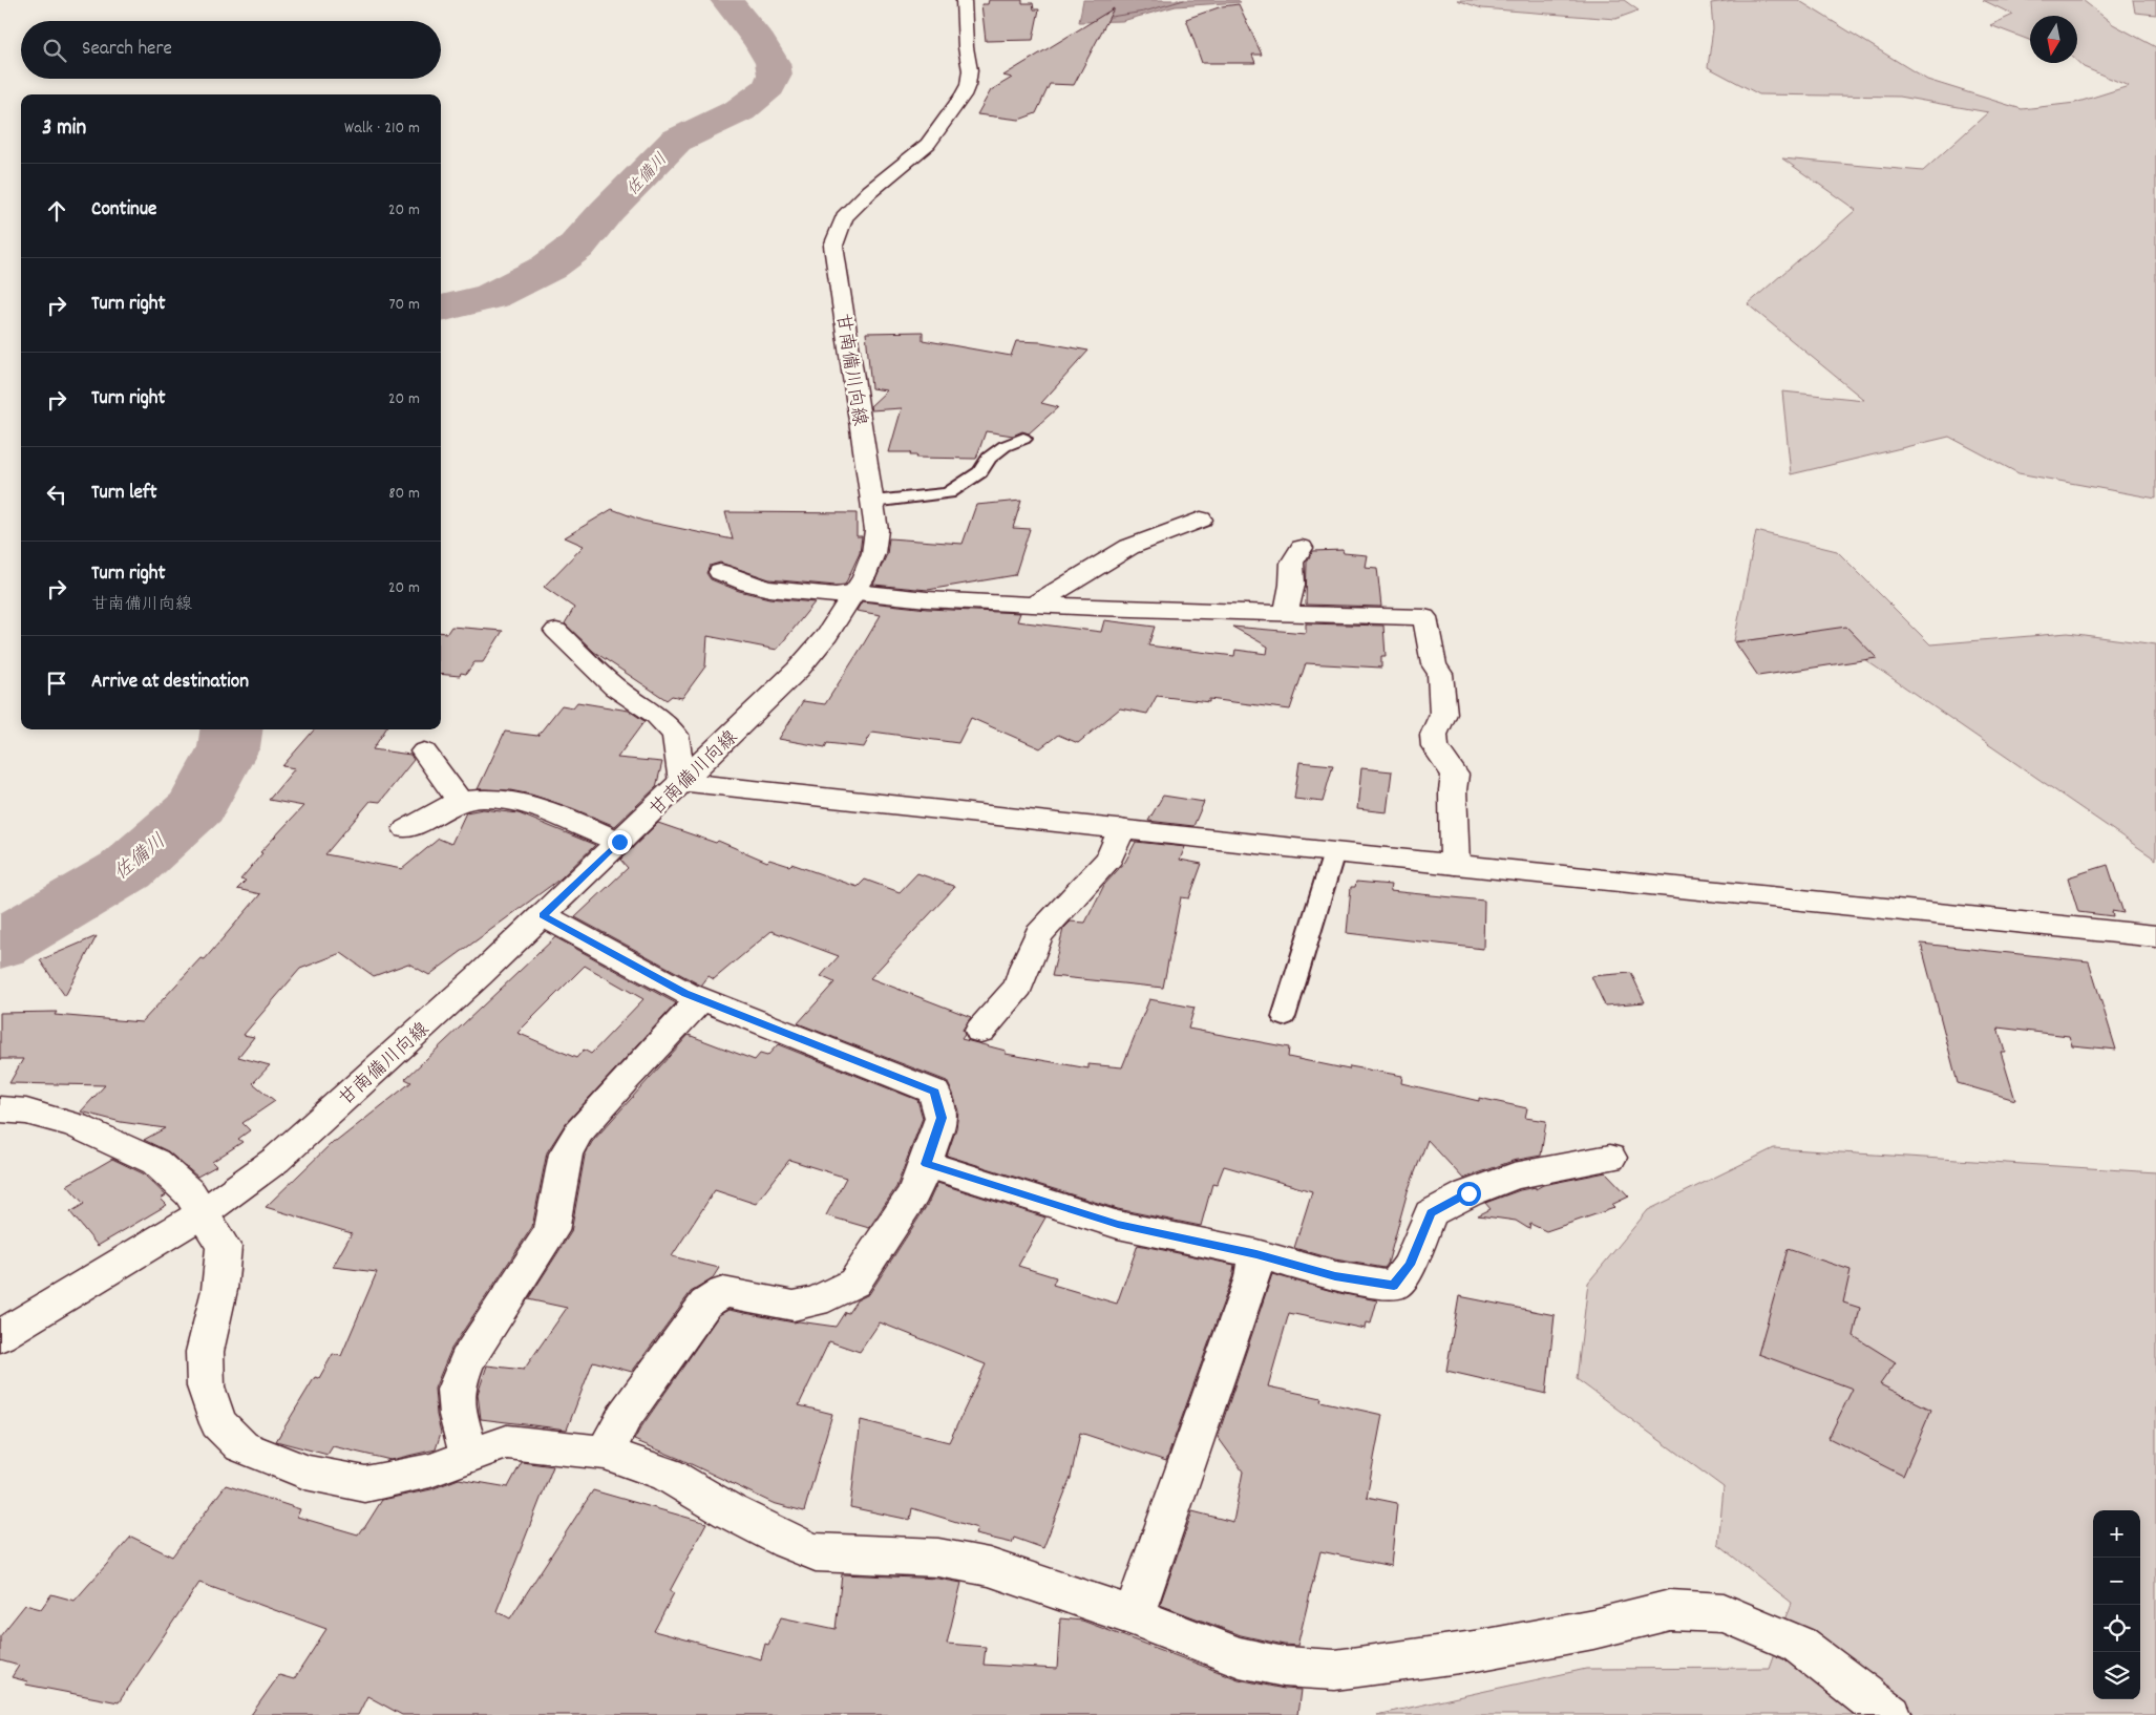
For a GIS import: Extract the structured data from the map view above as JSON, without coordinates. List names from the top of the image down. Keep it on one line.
{"streets":{"street":["甘南備川向線"]},"water":["佐備川"],"north":"bottom","page":{"search":"Search here","heading":["3 min","Walk · 210 m"],"list":[["Continue","20 m"],["Turn right","70 m"],["Turn right","20 m"],["Turn left","80 m"],["Turn right","甘南備川向線","20 m"],"Arrive at destination"],"map_buttons":["+","−"]}}
